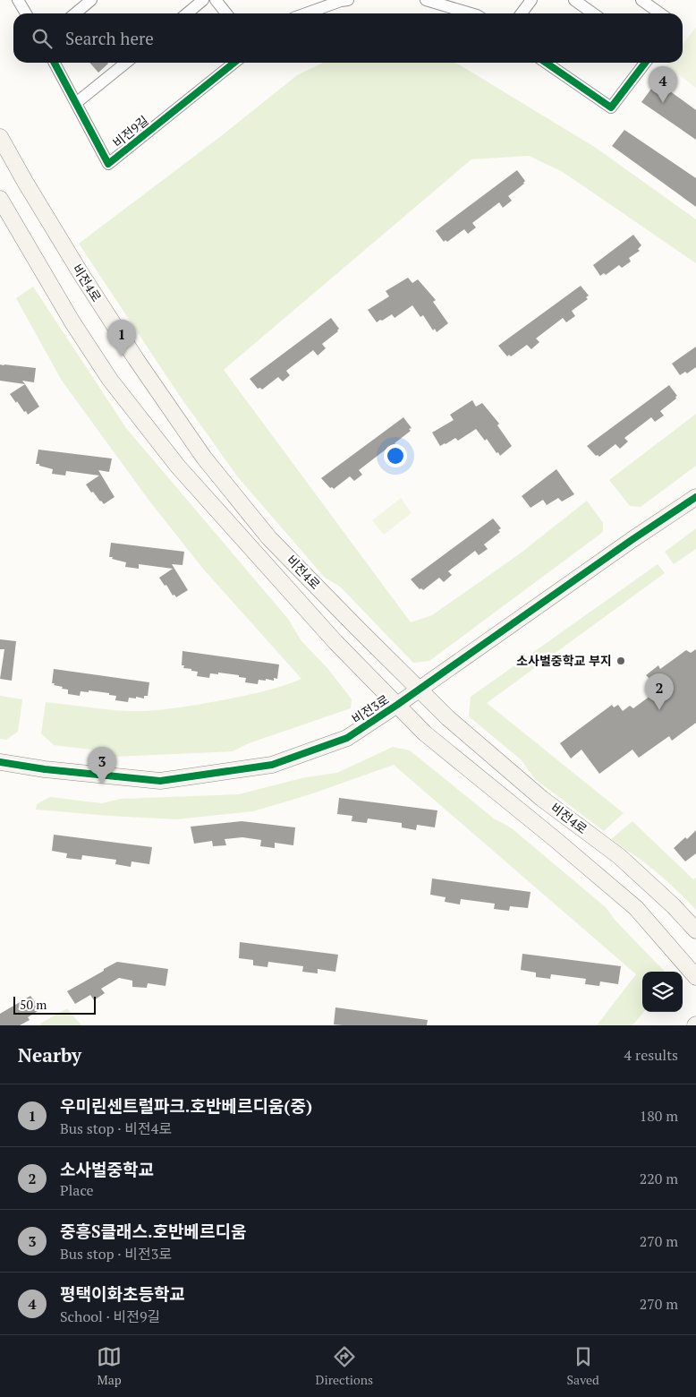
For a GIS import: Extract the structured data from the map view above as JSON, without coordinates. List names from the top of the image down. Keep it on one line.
{"streets":{"main road":["비전4로","비전3로"],"street":["비전9길"]},"crossings":[["비전4로","비전3로"]],"places":["소사벌중학교 부지"],"scale_bar":"50 m","page":{"search":"Search here","pins":["4","1","2","3"],"scale":"50 m","heading":["Nearby","4 results"],"list":[{"mark":"1","name":"우미린센트럴파크.호반베르디움(중)","note":"Bus stop · 비전4로","value":"180 m"},{"mark":"2","name":"소사벌중학교","note":"Place","value":"220 m"},{"mark":"3","name":"중흥S클래스.호반베르디움","note":"Bus stop · 비전3로","value":"270 m"},{"mark":"4","name":"평택이화초등학교","note":"School · 비전9길","value":"270 m"}],"nav":["Map","Directions","Saved"]}}
